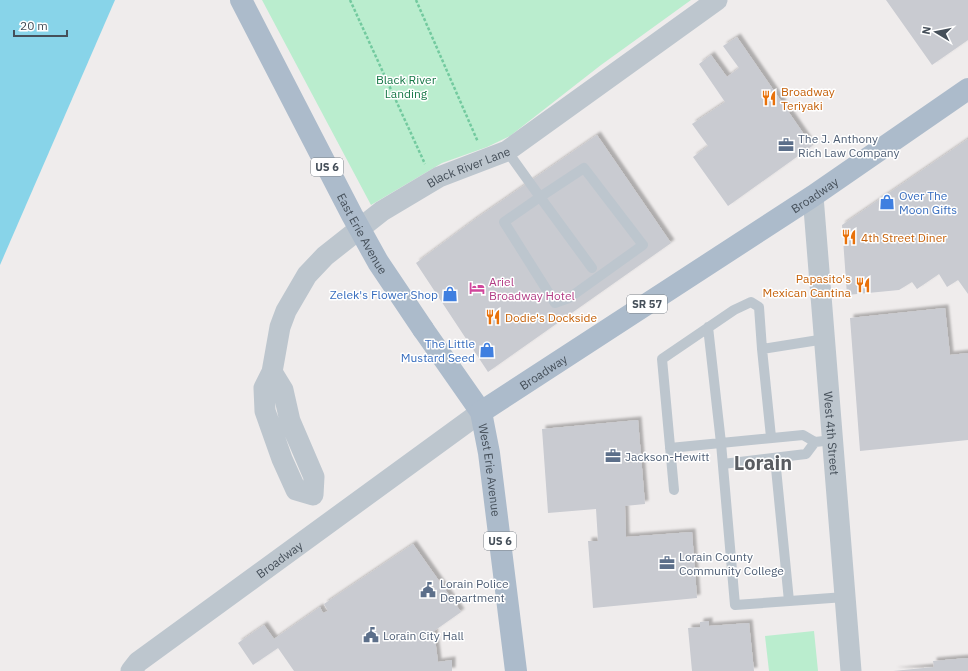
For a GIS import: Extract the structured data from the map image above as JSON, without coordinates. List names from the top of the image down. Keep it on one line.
{"streets":{"main road":["US 6","Broadway","East Erie Avenue","SR 57","West Erie Avenue"],"street":["Black River Lane","West 4th Street"]},"crossings":[["Black River Lane","Broadway"],["Broadway","East Erie Avenue"],["Broadway","West 4th Street"],["Broadway","West Erie Avenue"],["East Erie Avenue","West Erie Avenue"]],"districts":["Lorain"],"parks":["Black River Landing"],"places":{"restaurant":["Broadway Teriyaki","4th Street Diner","Papasito's Mexican Cantina","Dodie's Dockside"],"office":["The J. Anthony Rich Law Company","Jackson-Hewitt","Lorain County Community College"],"shop":["Over The Moon Gifts","Zelek's Flower Shop","The Little Mustard Seed"],"hotel":["Ariel Broadway Hotel"],"public building":["Lorain Police Department","Lorain City Hall"]},"scale_bar":"20 m","north":"left"}
